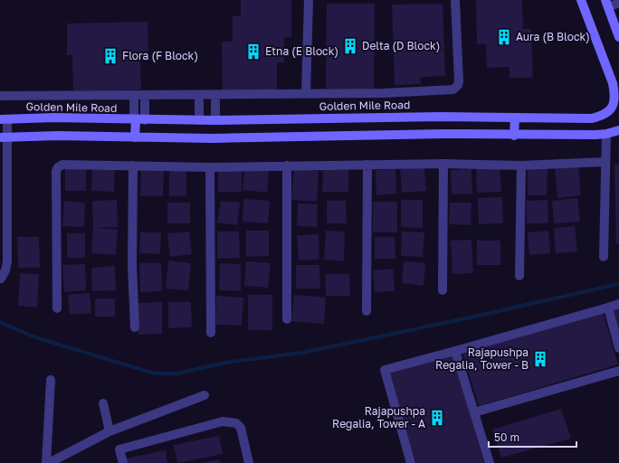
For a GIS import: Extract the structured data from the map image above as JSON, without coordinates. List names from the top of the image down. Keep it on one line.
{"streets":{"street":["Golden Mile Road"]},"places":{"building":["Aura (B Block)","Delta (D Block)","Etna (E Block)","Flora (F Block)","Rajapushpa Regalia, Tower - B","Rajapushpa Regalia, Tower - A"]},"scale_bar":"50 m"}
